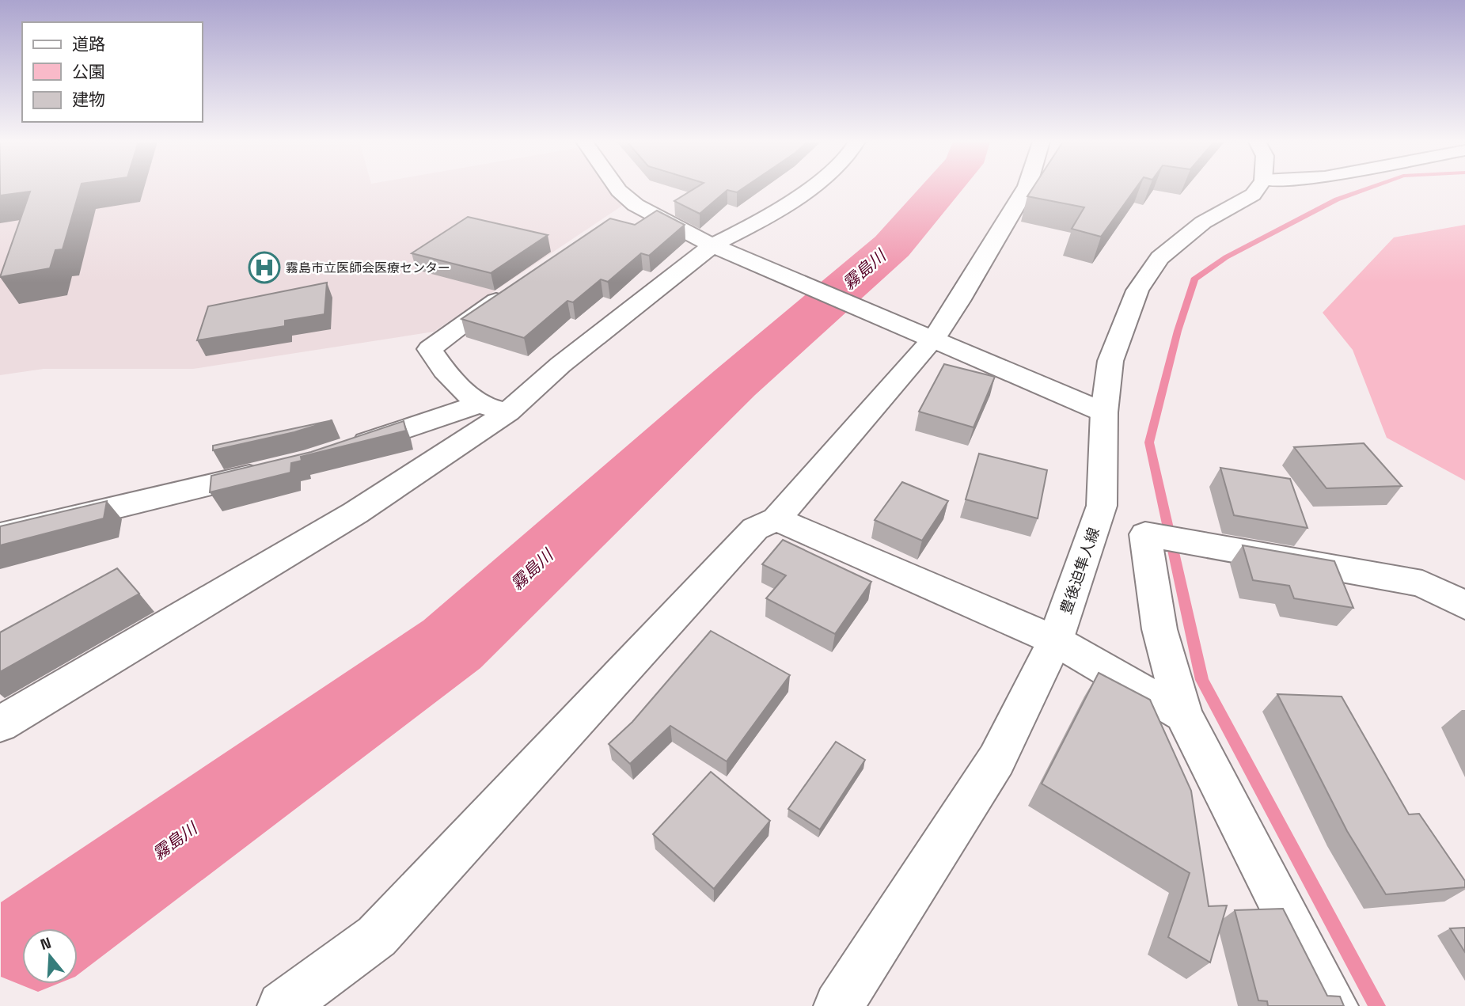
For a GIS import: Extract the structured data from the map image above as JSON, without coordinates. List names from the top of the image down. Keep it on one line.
{"streets":{"street":["豊後迫隼人線"]},"water":["霧島川"],"places":{"hospital":["霧島市立医師会医療センター"]},"legend":["道路","公園","建物"],"north":"top"}
